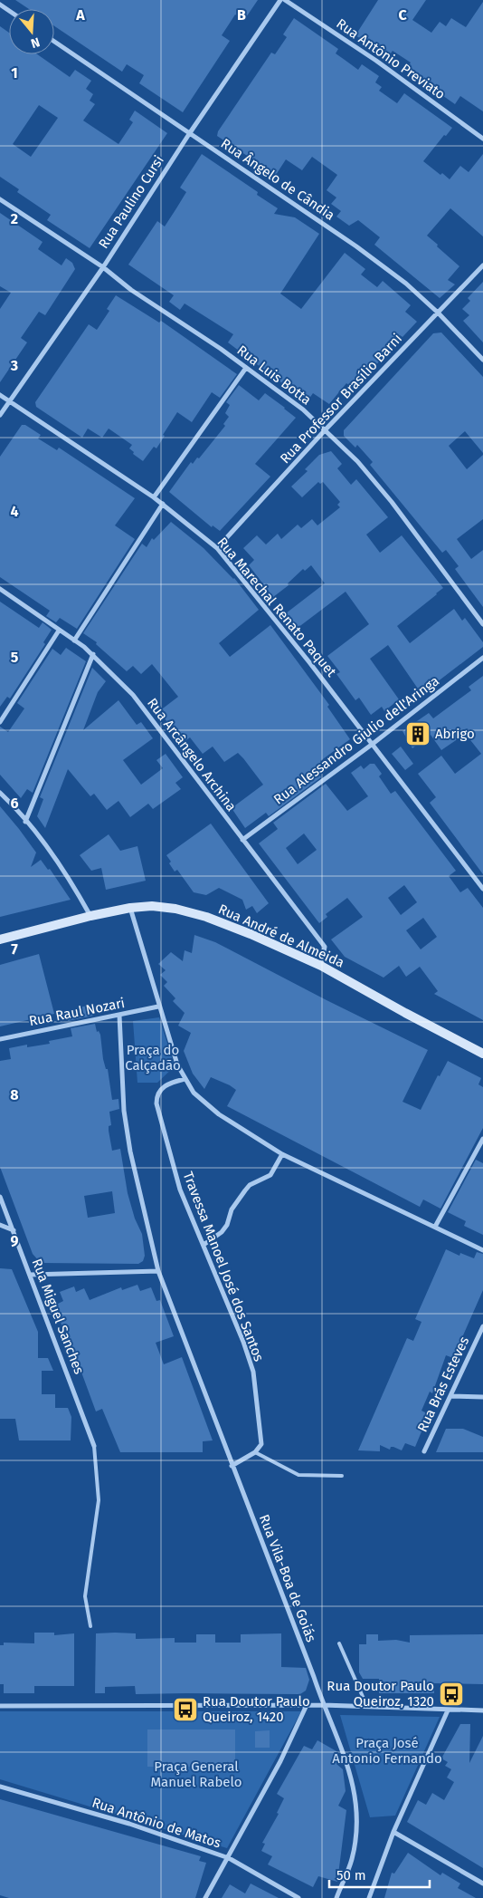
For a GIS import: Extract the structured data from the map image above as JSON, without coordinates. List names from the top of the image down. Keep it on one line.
{"streets":{"main road":["Rua André de Almeida"],"street":["Rua Antônio Previato","Rua Ângelo de Cândia","Rua Paulino Cursi","Rua Luis Botta","Rua Professor Brasílio Barni","Rua Marechal Renato Paquet","Rua Alessandro Giulio dell'Aringa","Rua Arcângelo Archina","Rua Raul Nozari","Travessa Manoel José dos Santos","Rua Miguel Sanches","Rua Brás Esteves","Rua Vila-Boa de Goiás","Rua Antônio de Matos"]},"crossings":[["Rua Ângelo de Cândia","Rua Paulino Cursi"],["Rua Ângelo de Cândia","Rua Professor Brasílio Barni"],["Rua Paulino Cursi","Rua Luis Botta"],["Rua Paulino Cursi","Rua Marechal Renato Paquet"],["Rua Luis Botta","Rua Professor Brasílio Barni"],["Rua Professor Brasílio Barni","Rua Marechal Renato Paquet"],["Rua Marechal Renato Paquet","Rua Alessandro Giulio dell'Aringa"],["Rua Alessandro Giulio dell'Aringa","Rua Arcângelo Archina"],["Rua Arcângelo Archina","Rua André de Almeida"],["Rua Raul Nozari","Rua Vila-Boa de Goiás"]],"parks":["Praça do Calçadão","Praça José Antonio Fernando","Praça General Manuel Rabelo"],"places":{"building":["Abrigo"],"bus stop":["Rua Doutor Paulo Queiroz, 1320","Rua Doutor Paulo Queiroz, 1420"]},"scale_bar":"50 m","north":"bottom","grid":{"columns":["A","B","C"],"rows":["1","2","3","4","5","6","7","8","9"]}}
